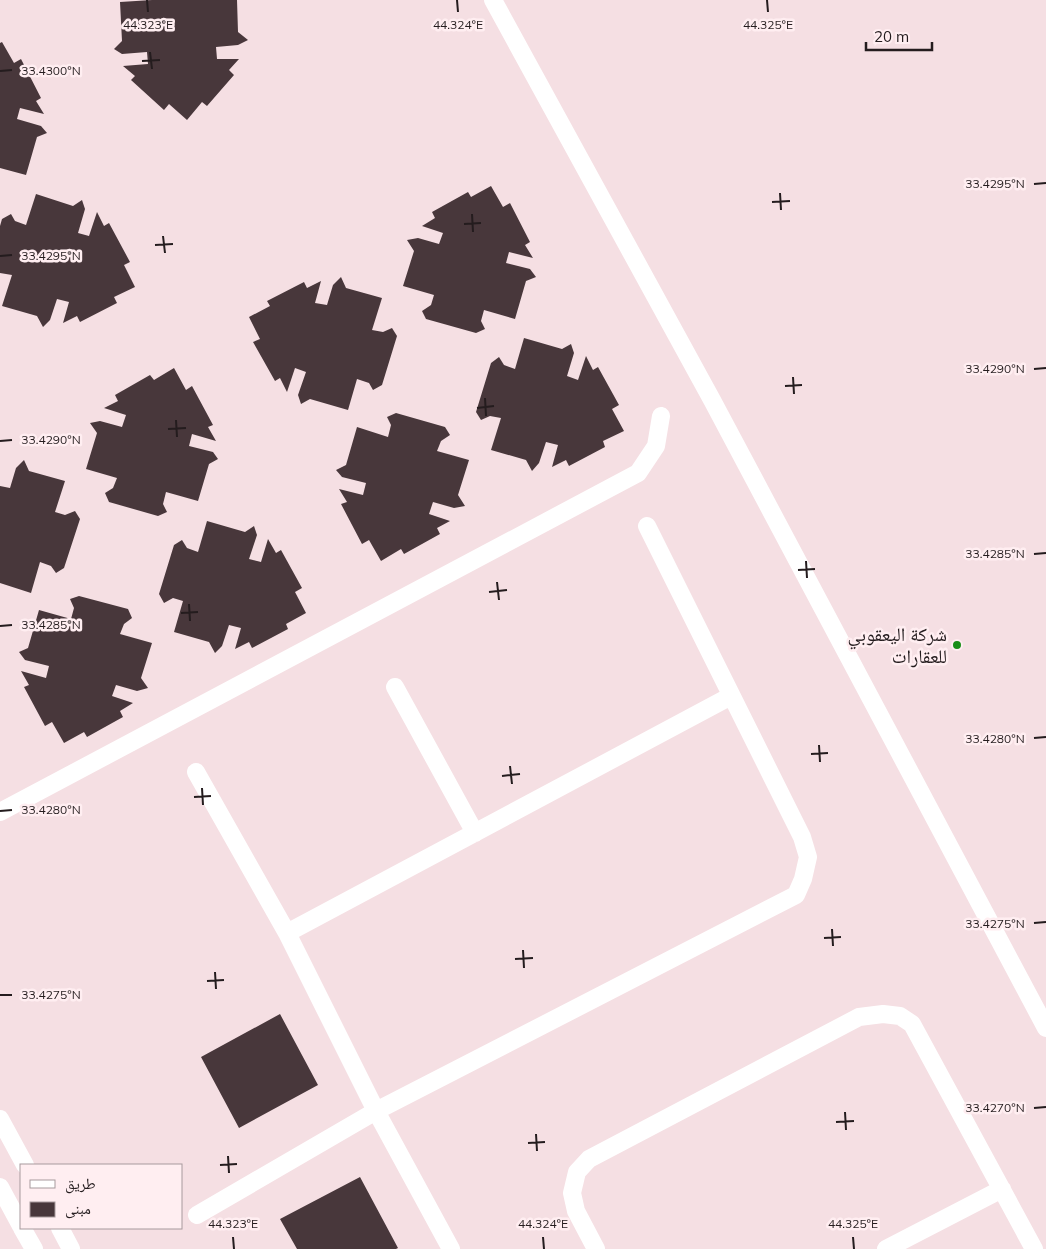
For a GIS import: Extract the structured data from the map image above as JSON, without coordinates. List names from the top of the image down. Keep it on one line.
{"places":["شركة اليعقوبي للعقارات"],"legend":["طريق","مبنى"],"scale_bar":"20 m","coordinates":["44.323°E","44.324°E","44.325°E","33.4300°N","33.4295°N","33.4290°N","33.4285°N","33.4280°N","33.4275°N","33.4270°N"]}
